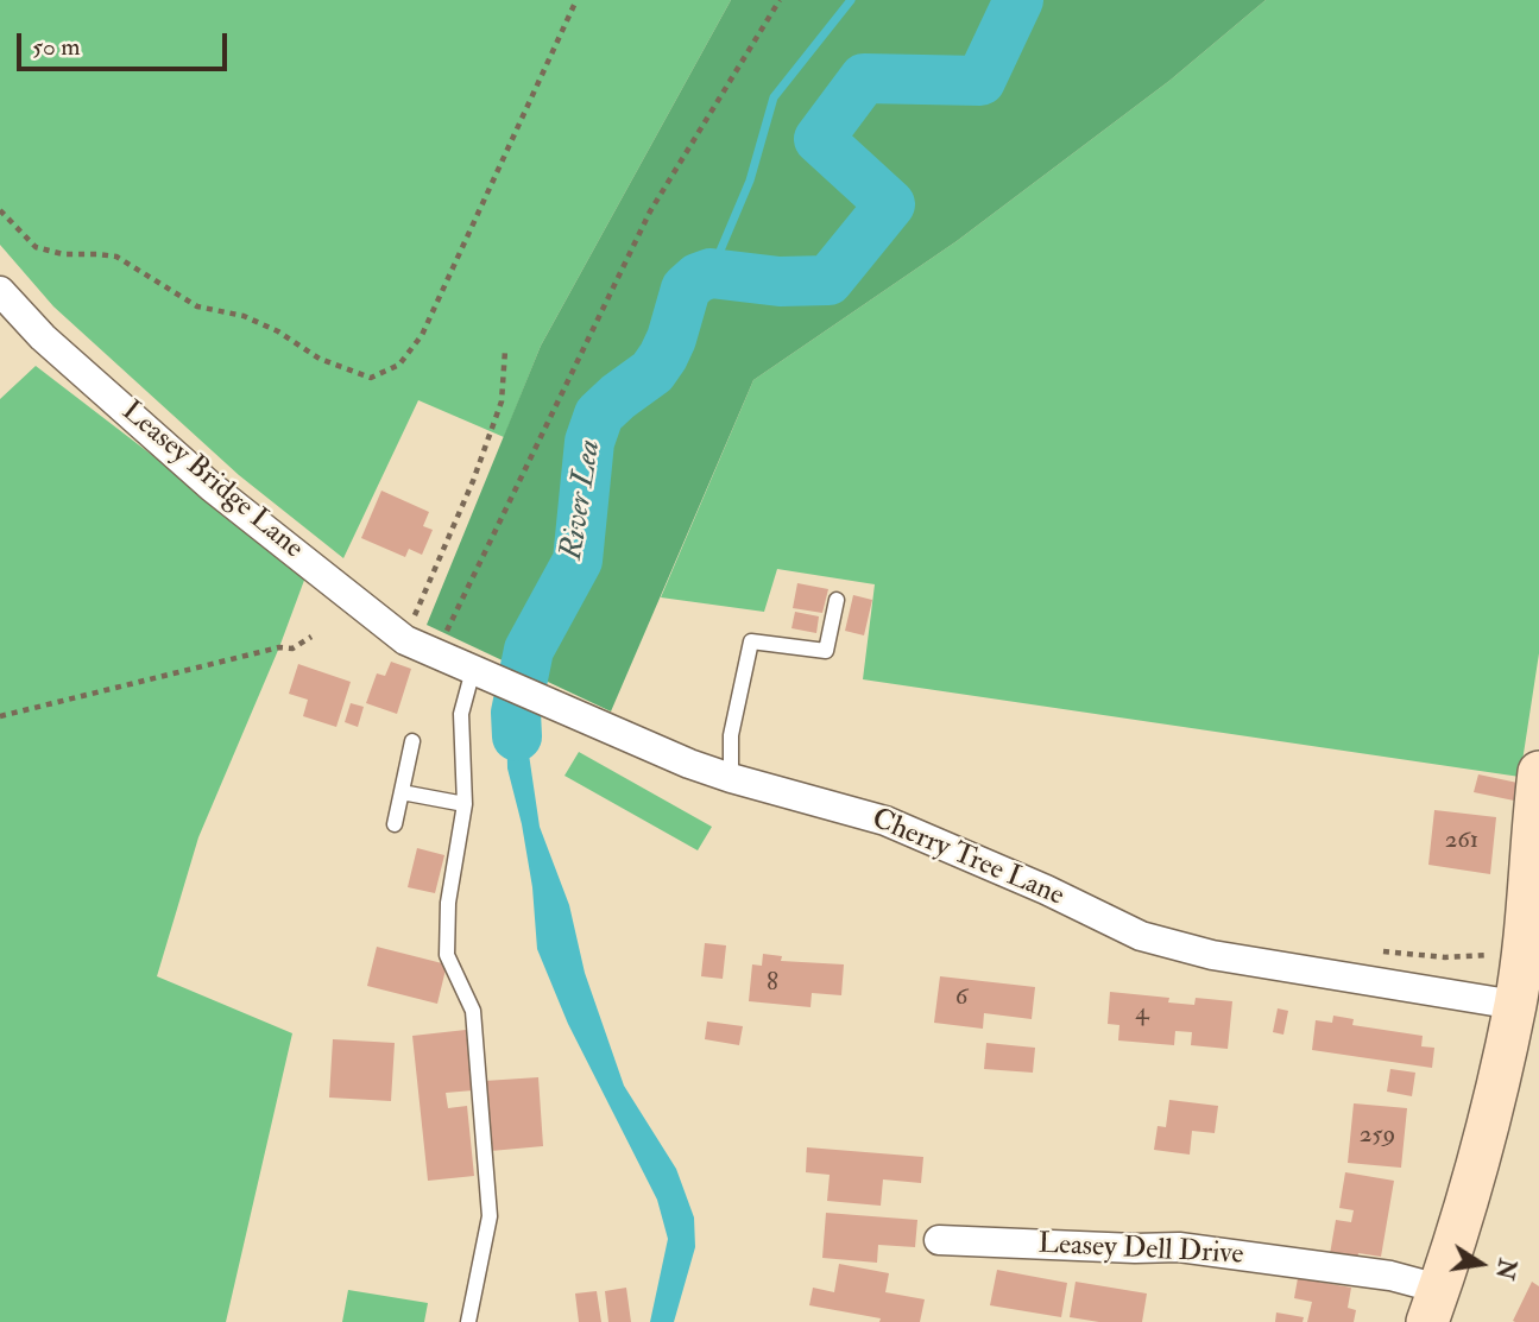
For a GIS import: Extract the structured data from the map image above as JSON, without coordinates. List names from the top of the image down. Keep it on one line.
{"streets":{"street":["Leasey Bridge Lane","Cherry Tree Lane","Leasey Dell Drive"]},"crossings":[["Leasey Bridge Lane","Cherry Tree Lane"]],"water":["River Lea"],"house_numbers":["261","8","6","4","259"],"scale_bar":"50 m","north":"right"}
